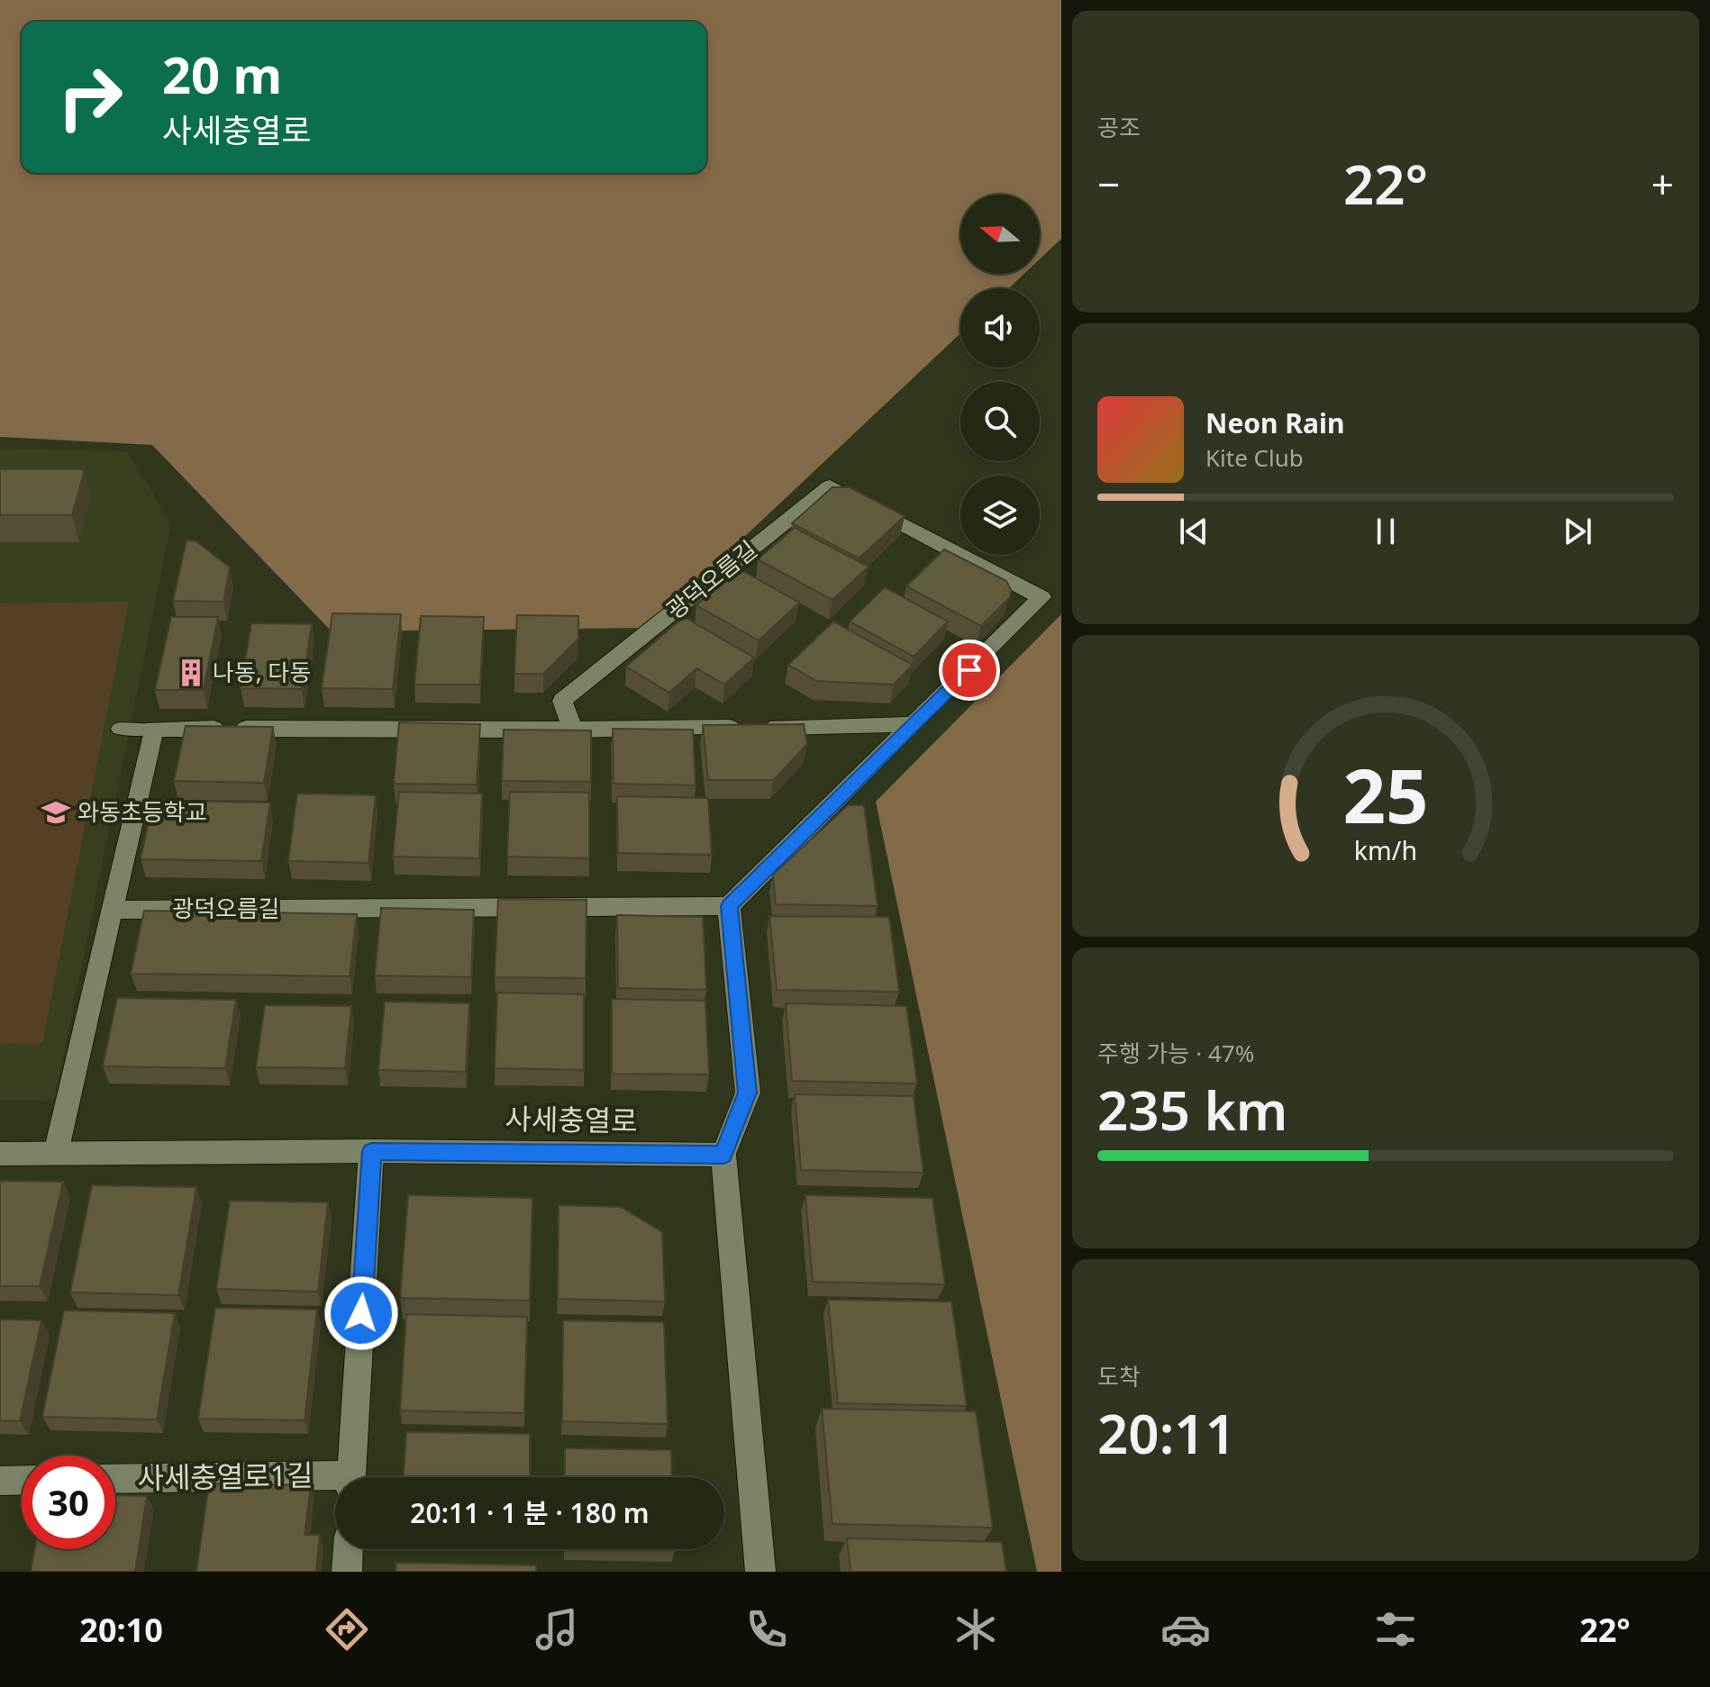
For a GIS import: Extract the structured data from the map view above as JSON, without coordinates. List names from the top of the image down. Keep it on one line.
{"streets":{"street":["광덕오름길","사세충열로","사세충열로1길"]},"crossings":[["사세충열로","사세충열로1길"]],"places":{"building":["나동, 다동"],"school or university":["와동초등학교"]},"north":"left","page":{"tile":["공조",["주행 가능 · 47%","235 km"],["도착","20:11"]],"turn":["20 m","사세충열로"],"heat":["−","22°","+"],"song":["Neon Rain","Kite Club"],"limit":"30","trip":"20:11 · 1 분 · 180 m","tabs":["20:10","22°"],"gauge":["25","km/h"]}}
